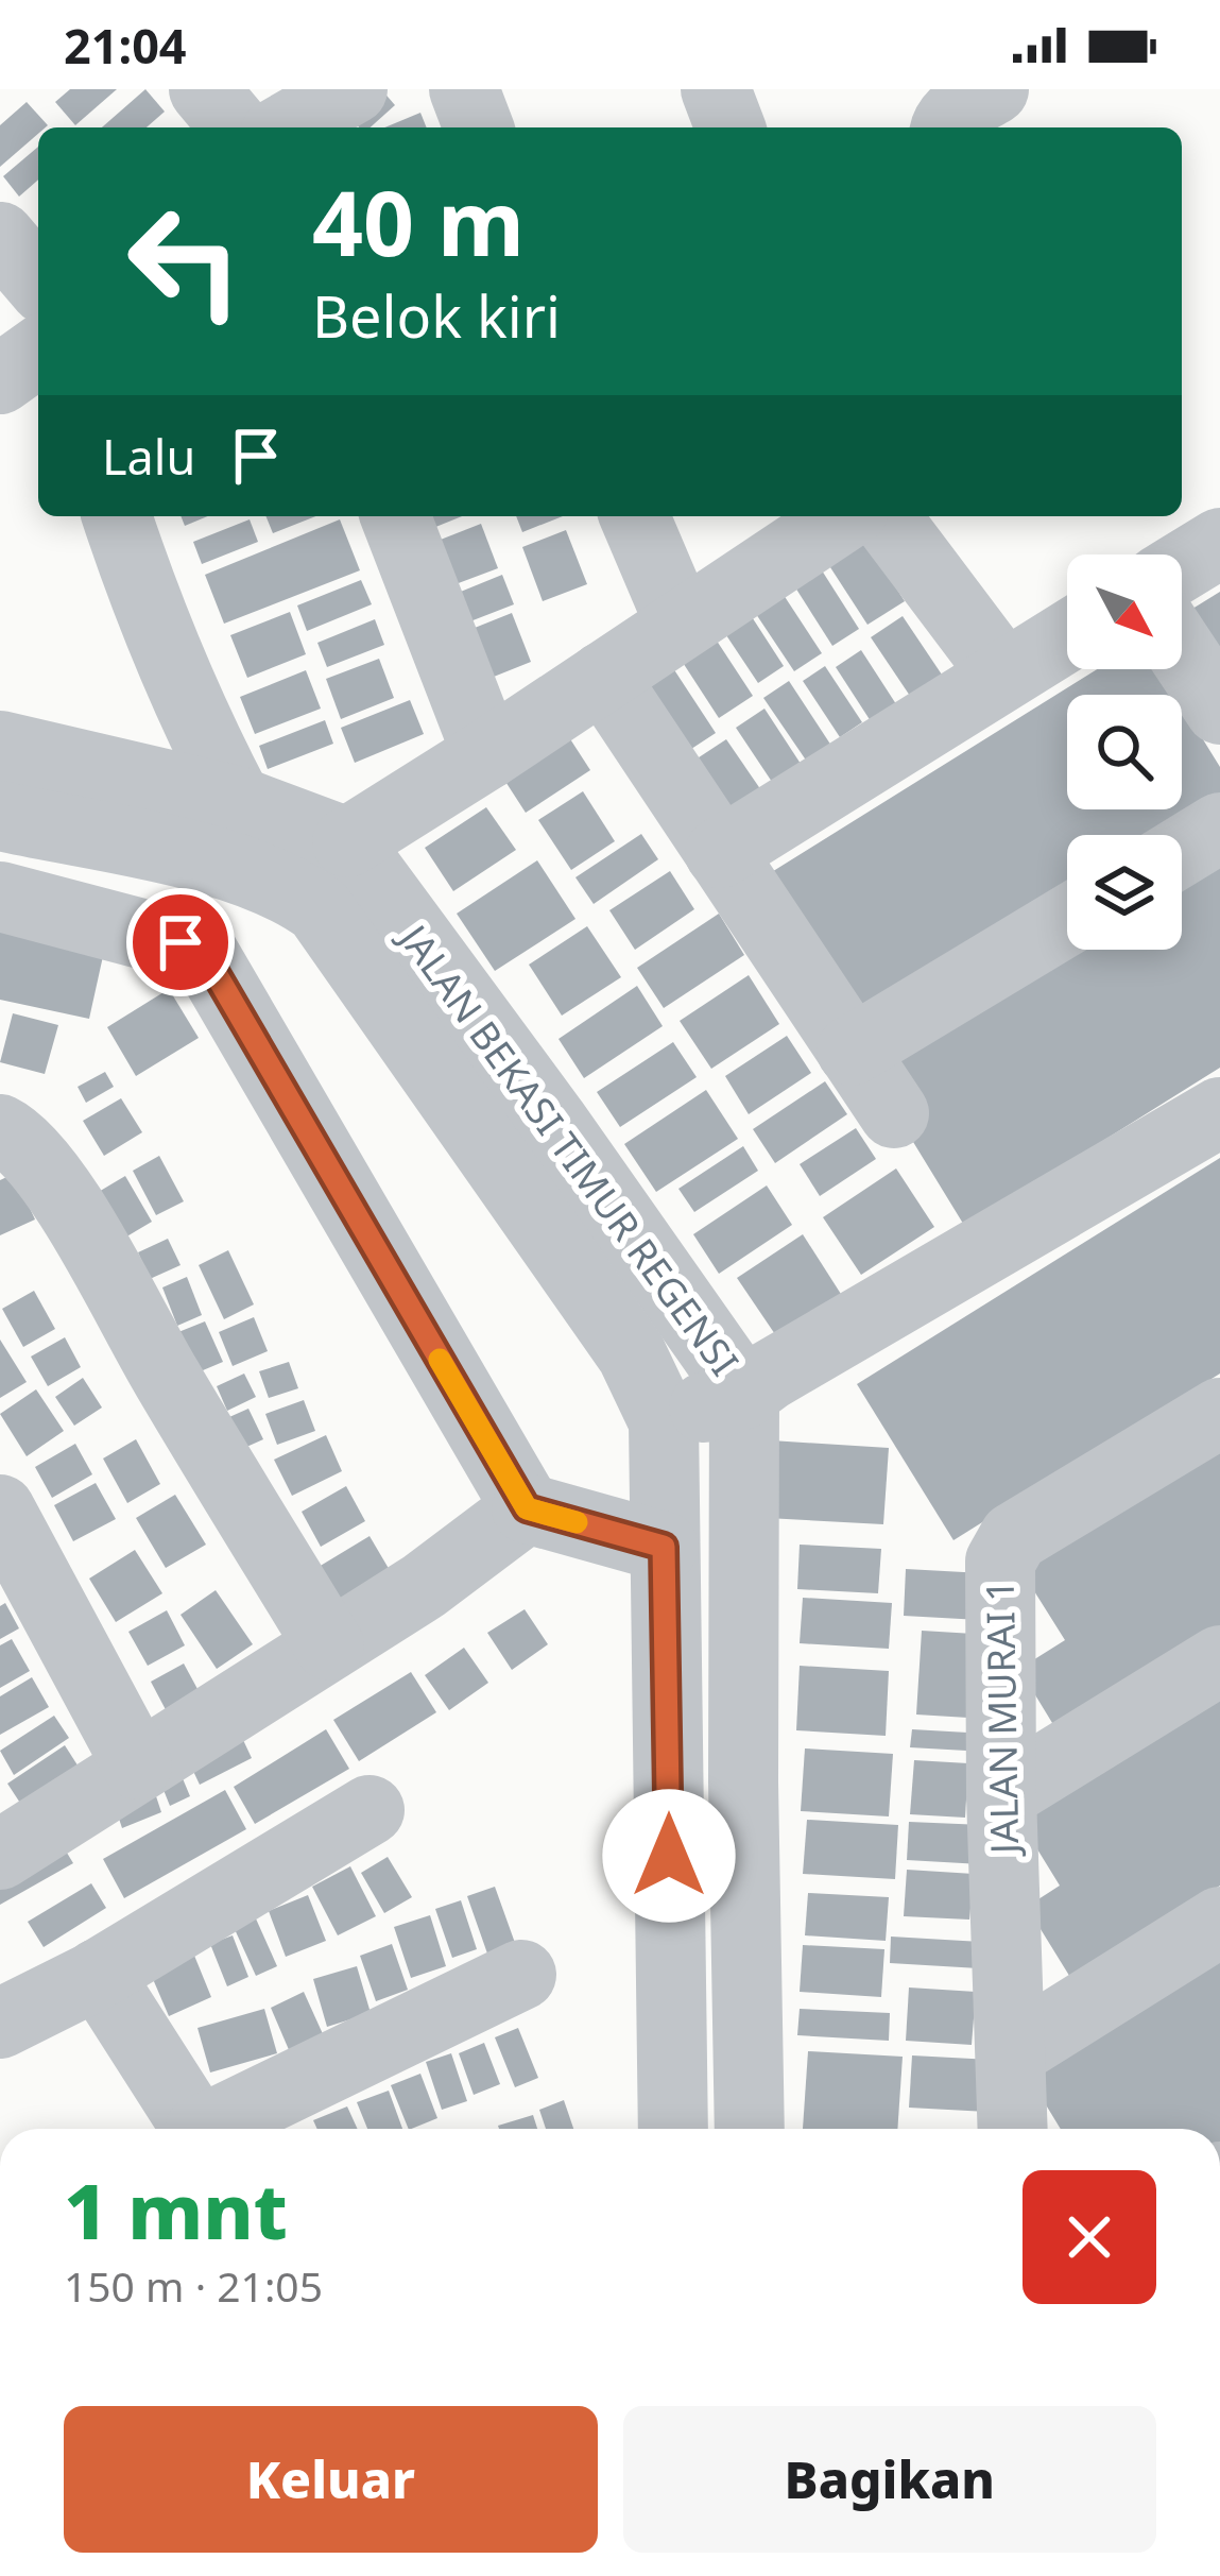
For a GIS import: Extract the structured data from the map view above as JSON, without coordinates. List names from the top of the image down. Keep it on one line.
{"streets":{"street":["JALAN BEKASI TIMUR REGENSI","JALAN MURAI 1"]},"north":"bottom right","page":{"status":"21:04","turn":["40 m","Belok kiri"],"then":"Lalu","heading":["1 mnt","150 m · 21:05"],"buttons":["Keluar","Bagikan"]}}
